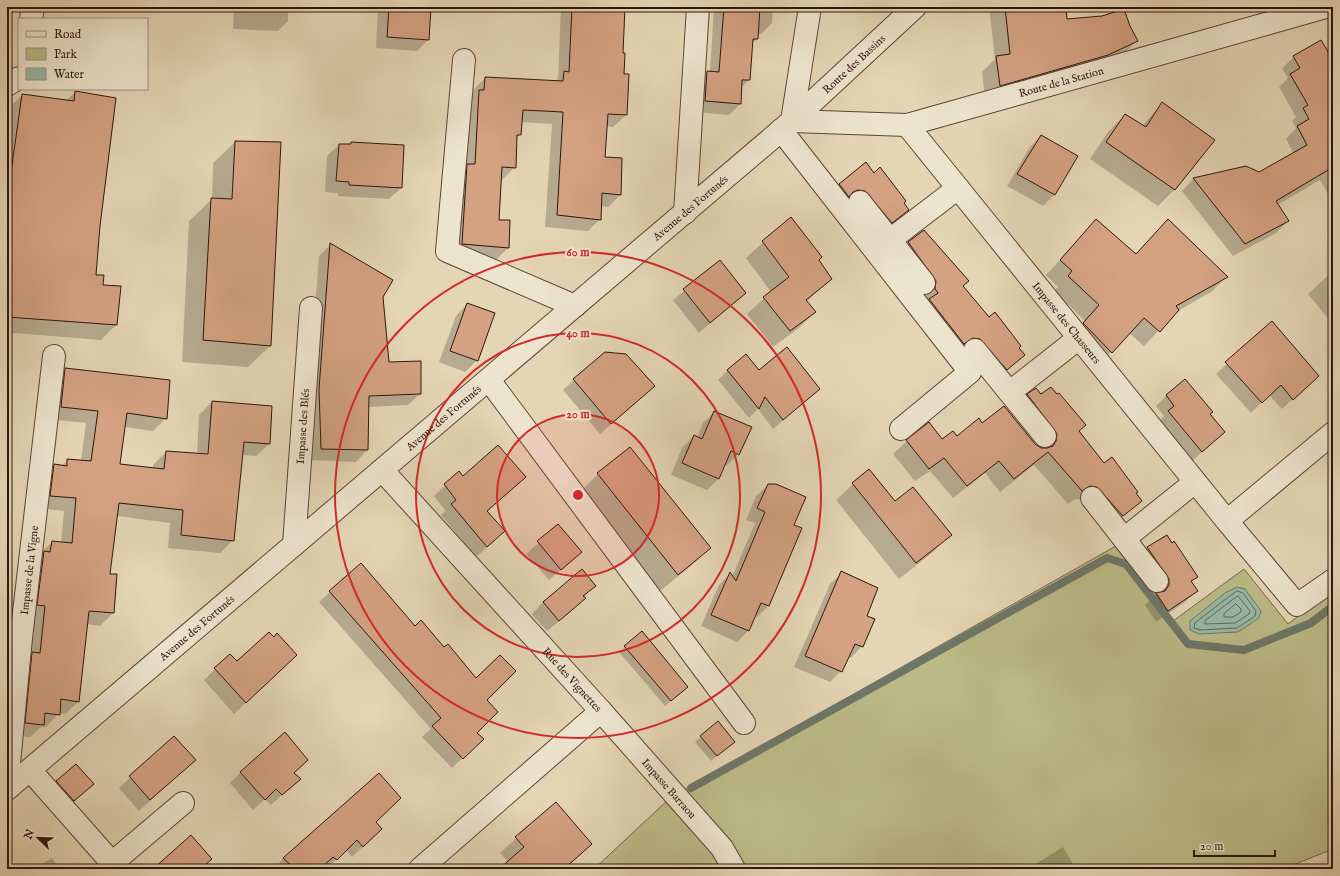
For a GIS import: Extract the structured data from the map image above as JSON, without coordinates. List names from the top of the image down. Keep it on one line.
{"streets":{"street":["Route des Bassins","Route de la Station","Avenue des Fortunés","Impasse des Chasseurs","Impasse des Blés","Impasse de la Vigne","Rue des Vignettes","Impasse Barraou"]},"crossings":[["Route des Bassins","Route de la Station"],["Route des Bassins","Avenue des Fortunés"],["Route de la Station","Avenue des Fortunés"],["Route de la Station","Impasse des Chasseurs"],["Avenue des Fortunés","Impasse des Blés"],["Avenue des Fortunés","Rue des Vignettes"],["Rue des Vignettes","Impasse Barraou"]],"legend":["Road","Park","Water"],"scale_bar":"20 m","north":"top left","rings":["60 m","40 m","20 m"]}
